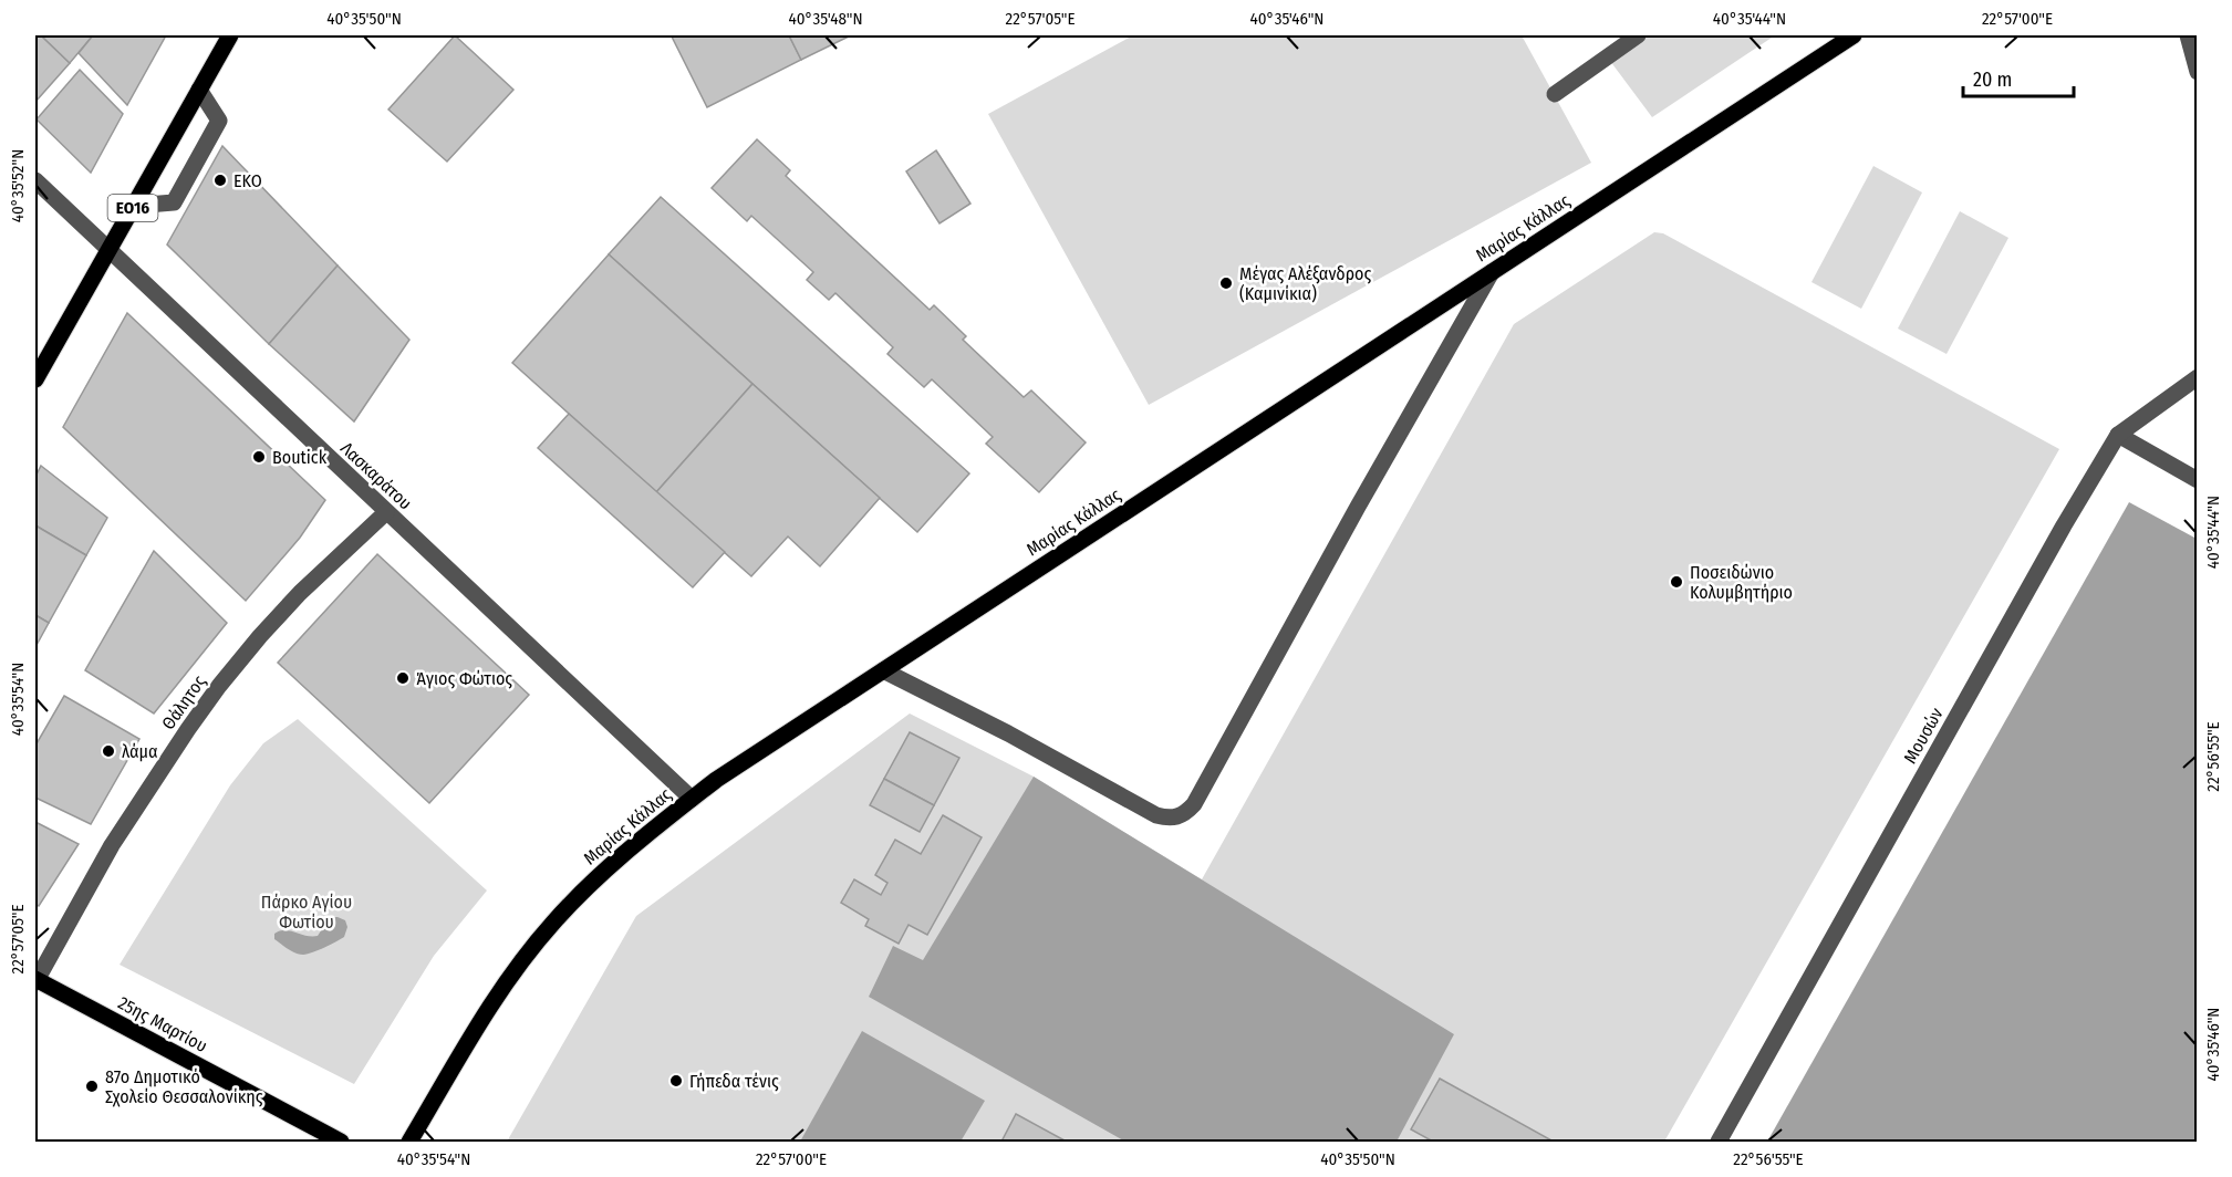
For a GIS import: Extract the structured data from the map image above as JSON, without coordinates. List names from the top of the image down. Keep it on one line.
{"streets":{"main road":["ΕΟ16","Μαρίας Κάλλας","25ης Μαρτίου"],"street":["Λασκαράτου","Θάλητος","Μουσών"]},"crossings":[["ΕΟ16","Λασκαράτου"],["Μαρίας Κάλλας","Λασκαράτου"],["Λασκαράτου","Θάλητος"],["Θάλητος","25ης Μαρτίου"]],"parks":["Πάρκο Αγίου Φωτίου"],"places":["EKO","Μέγας Αλέξανδρος (Καμινίκια)","Boutick","Ποσειδώνιο Κολυμβητήριο","Άγιος Φώτιος","λάμα","Γήπεδα τένις","87ο Δημοτικό Σχολείο Θεσσαλονίκης"],"scale_bar":"20 m","coordinates":["40°35'50\"N","40°35'48\"N","22°57'05\"E","40°35'46\"N","40°35'44\"N","22°57'00\"E","40°35'52\"N","40°35'54\"N","22°56'55\"E"]}
